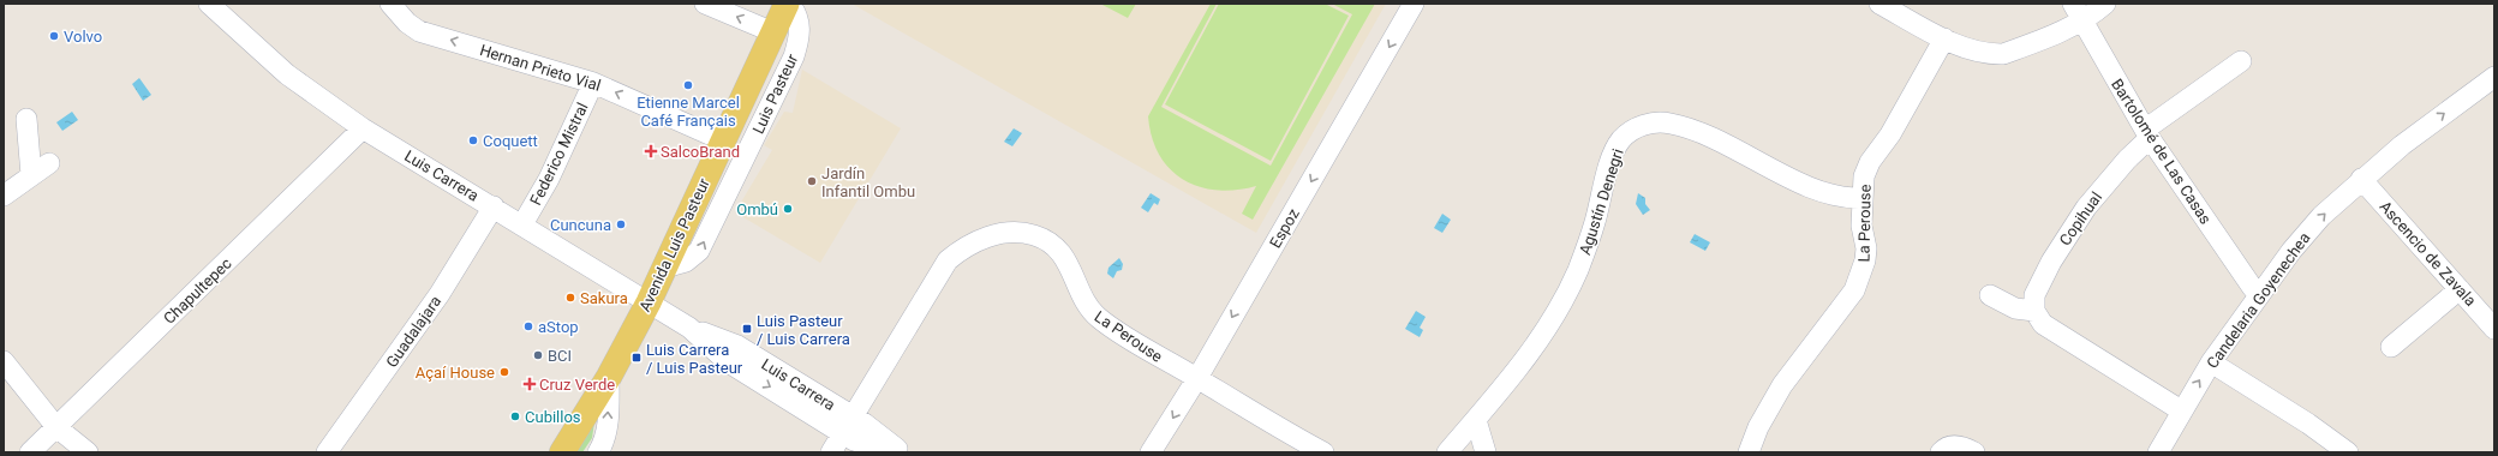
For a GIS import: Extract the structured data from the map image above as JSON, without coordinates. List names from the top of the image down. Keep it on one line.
{"streets":{"main road":["Avenida Luis Pasteur"],"street":["Hernan Prieto Vial","Luis Pasteur","Bartolomé de Las Casas","Federico Mistral","Luis Carrera","Agustín Denegri","Copihual","La Perouse","Espoz","Ascencio de Zavala","Chapultepec","Candelaria Goyenechea","Guadalajara"]},"crossings":[["Hernan Prieto Vial","Federico Mistral"],["Hernan Prieto Vial","Avenida Luis Pasteur"],["Luis Pasteur","Avenida Luis Pasteur"],["Bartolomé de Las Casas","Copihual"],["Bartolomé de Las Casas","Candelaria Goyenechea"],["Federico Mistral","Luis Carrera"],["Luis Carrera","La Perouse"],["Luis Carrera","Avenida Luis Pasteur"],["Luis Carrera","Chapultepec"],["Luis Carrera","Guadalajara"],["Agustín Denegri","La Perouse"],["La Perouse","Espoz"],["Ascencio de Zavala","Candelaria Goyenechea"]],"one_way":["Hernan Prieto Vial","Luis Pasteur","Espoz","Candelaria Goyenechea"],"places":{"other":["Volvo","Etienne Marcel Café Français","Coquett","Jardín Infantil Ombu","Ombú","Cuncuna","Sakura","aStop","BCI","Açaí House","Cubillos"],"health":["SalcoBrand","Cruz Verde"],"transit":["Luis Pasteur / Luis Carrera","Luis Carrera / Luis Pasteur"]}}
